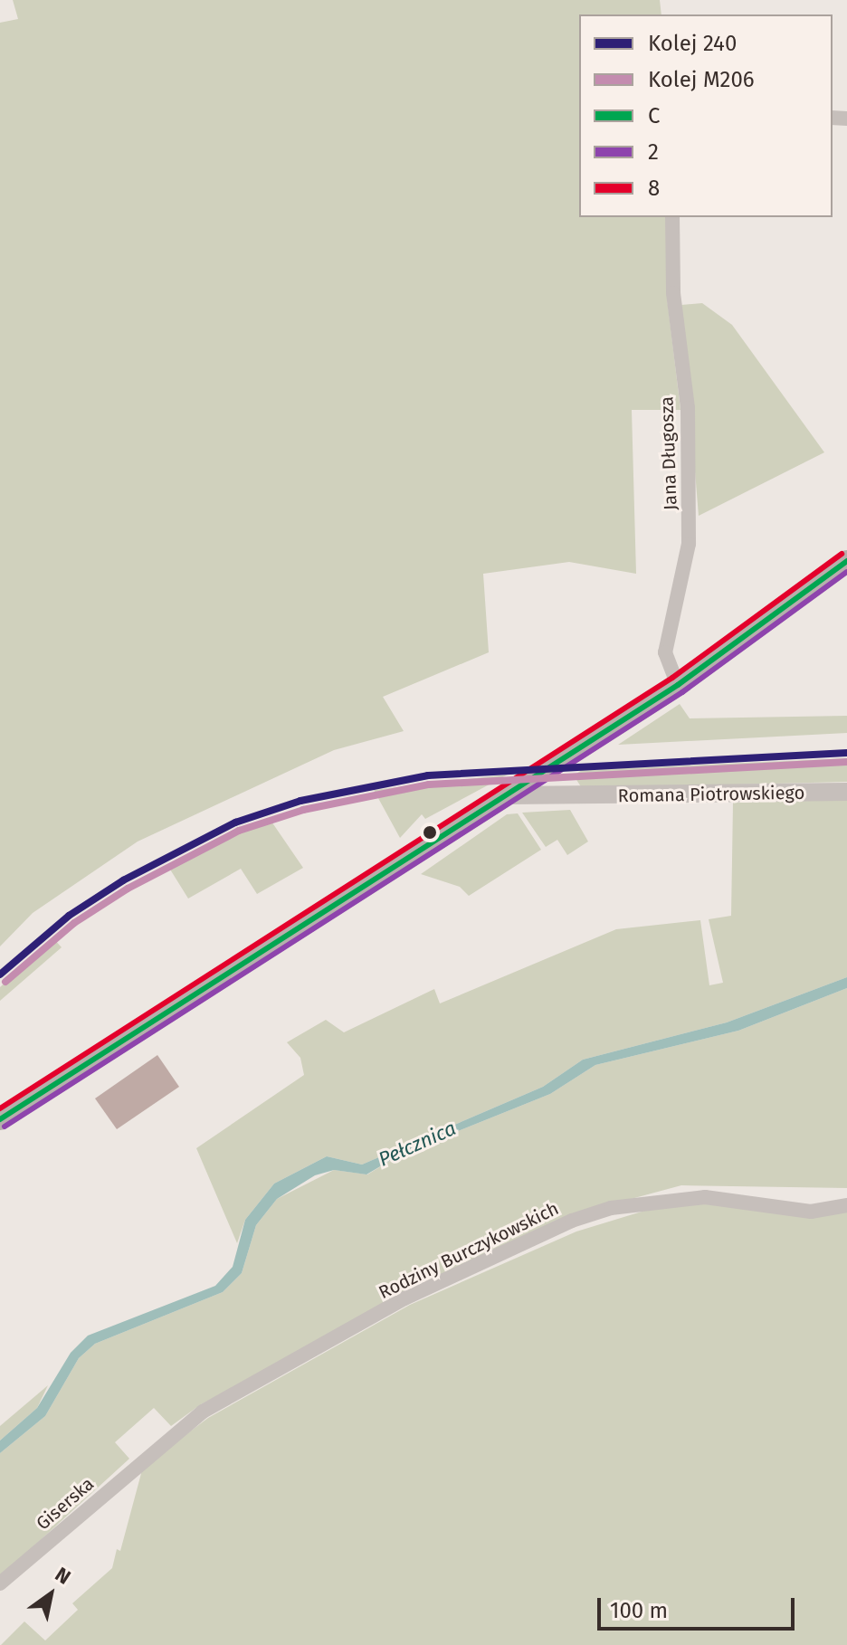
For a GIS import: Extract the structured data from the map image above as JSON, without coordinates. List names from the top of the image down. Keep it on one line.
{"streets":{"street":["Jana Długosza","Romana Piotrowskiego","Rodziny Burczykowskich","Giserska"]},"crossings":[["Rodziny Burczykowskich","Giserska"]],"water":["Pełcznica"],"lines":["transit line 8","transit line C","transit line 2","rail line 240","rail line M206"],"legend":["Kolej 240","Kolej M206","C","2","8"],"scale_bar":"100 m","north":"top right"}
